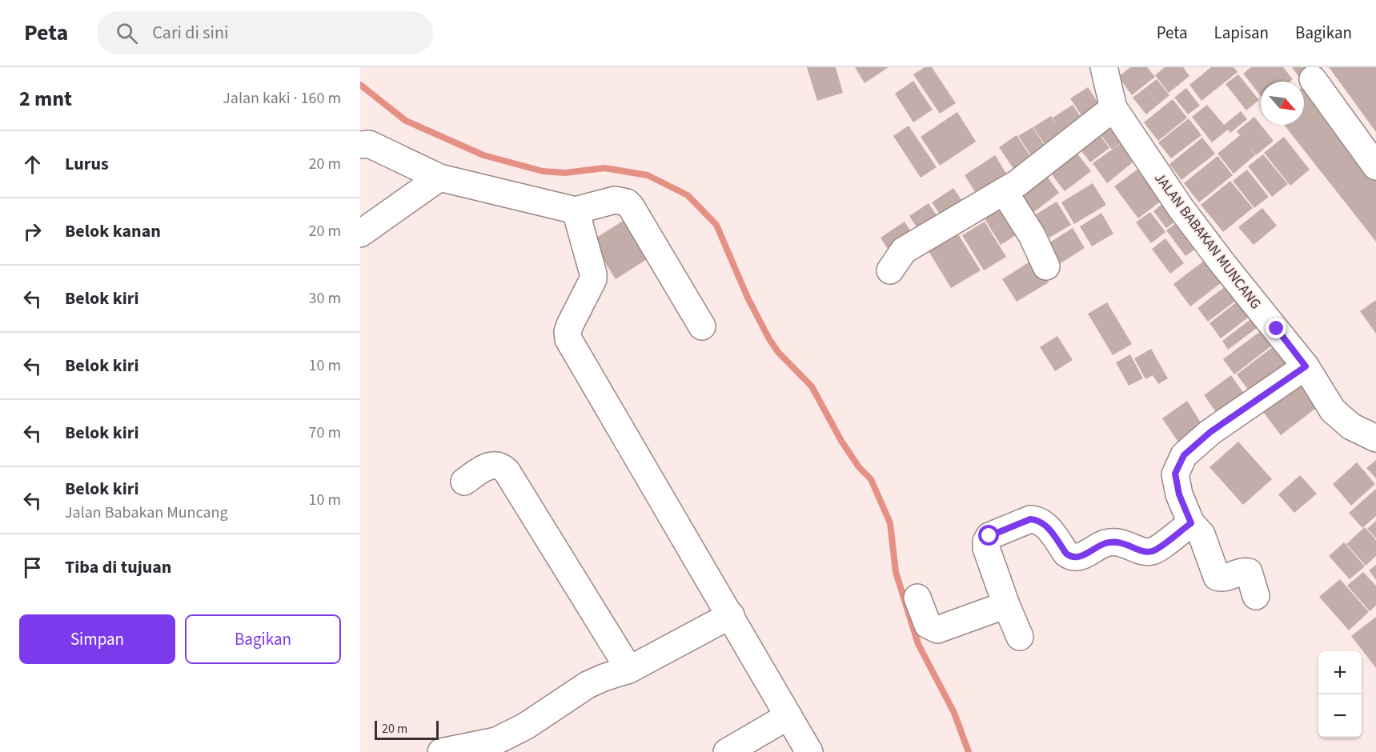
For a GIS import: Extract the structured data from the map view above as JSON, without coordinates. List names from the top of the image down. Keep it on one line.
{"streets":{"street":["JALAN BABAKAN MUNCANG"]},"scale_bar":"20 m","north":"bottom right","page":{"header":"Peta","search":"Cari di sini","nav":["Peta","Lapisan","Bagikan"],"heading":["2 mnt","Jalan kaki · 160 m"],"list":[["Lurus","20 m"],["Belok kanan","20 m"],["Belok kiri","30 m"],["Belok kiri","10 m"],["Belok kiri","70 m"],["Belok kiri","Jalan Babakan Muncang","10 m"],"Tiba di tujuan"],"buttons":["Simpan","Bagikan"],"map_buttons":["+","−"],"scale":"20 m"}}
